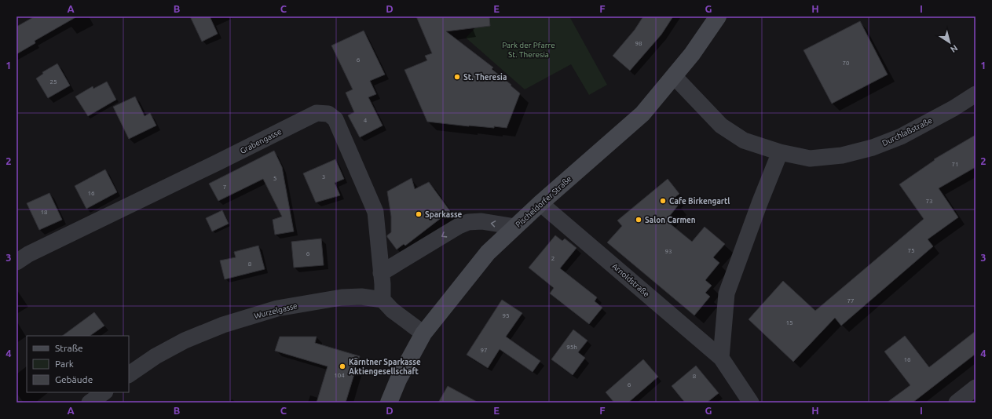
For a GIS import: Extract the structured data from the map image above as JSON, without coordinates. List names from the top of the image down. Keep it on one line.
{"streets":{"main road":["Pischeldorfer Straße"],"street":["Durchlaßstraße","Grabengasse","Arnoldstraße","Wurzelgasse"]},"crossings":[["Durchlaßstraße","Pischeldorfer Straße"],["Grabengasse","Wurzelgasse"],["Pischeldorfer Straße","Arnoldstraße"]],"parks":["Park der Pfarre St. Theresia"],"places":["St. Theresia","Cafe Birkengartl","Sparkasse","Salon Carmen","Kärntner Sparkasse Aktiengesellschaft"],"house_numbers":["98","6","70","25","4","71","3","5","7","16","73","18","75","93","6","2","8","77","95","15","95h","97","16","104","8","6"],"legend":["Straße","Park","Gebäude"],"north":"bottom right","grid":{"columns":["A","B","C","D","E","F","G","H","I"],"rows":["1","2","3","4"]}}
